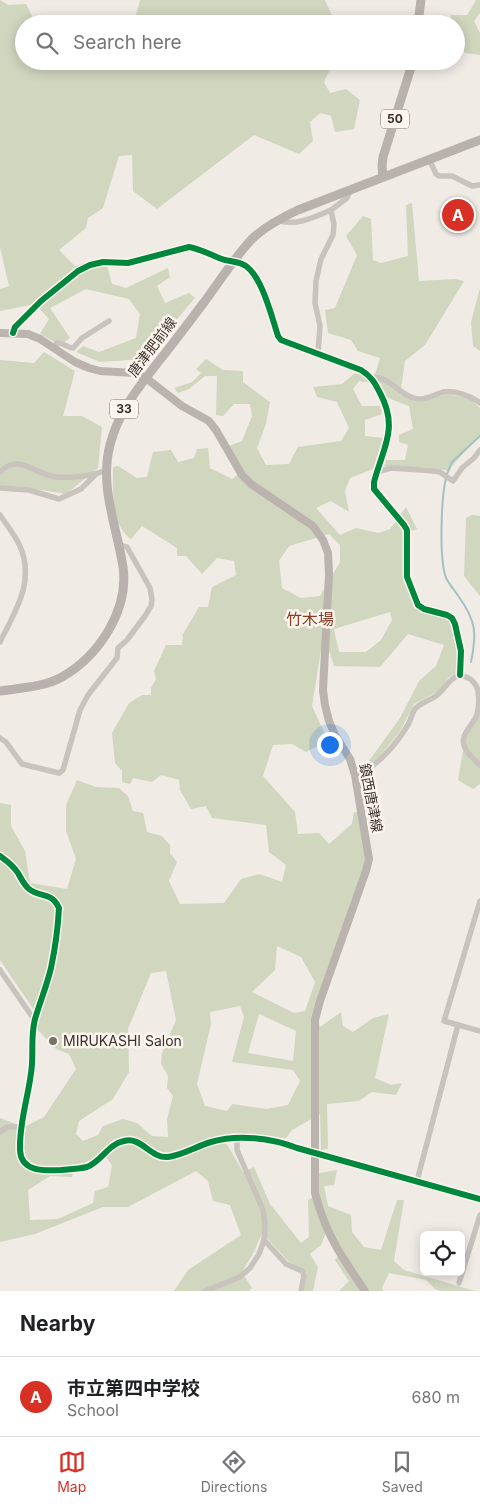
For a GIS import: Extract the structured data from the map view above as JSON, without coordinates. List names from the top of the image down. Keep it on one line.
{"streets":{"main road":["50","唐津肥前線","33","鎮西唐津線"]},"crossings":[["50","唐津肥前線"],["唐津肥前線","鎮西唐津線"]],"districts":["竹木場"],"places":["MIRUKASHI Salon"],"page":{"search":"Search here","pins":"A","heading":"Nearby","list":[{"mark":"A","name":"市立第四中学校","note":"School","value":"680 m"}],"nav":["Map","Directions","Saved"]}}
